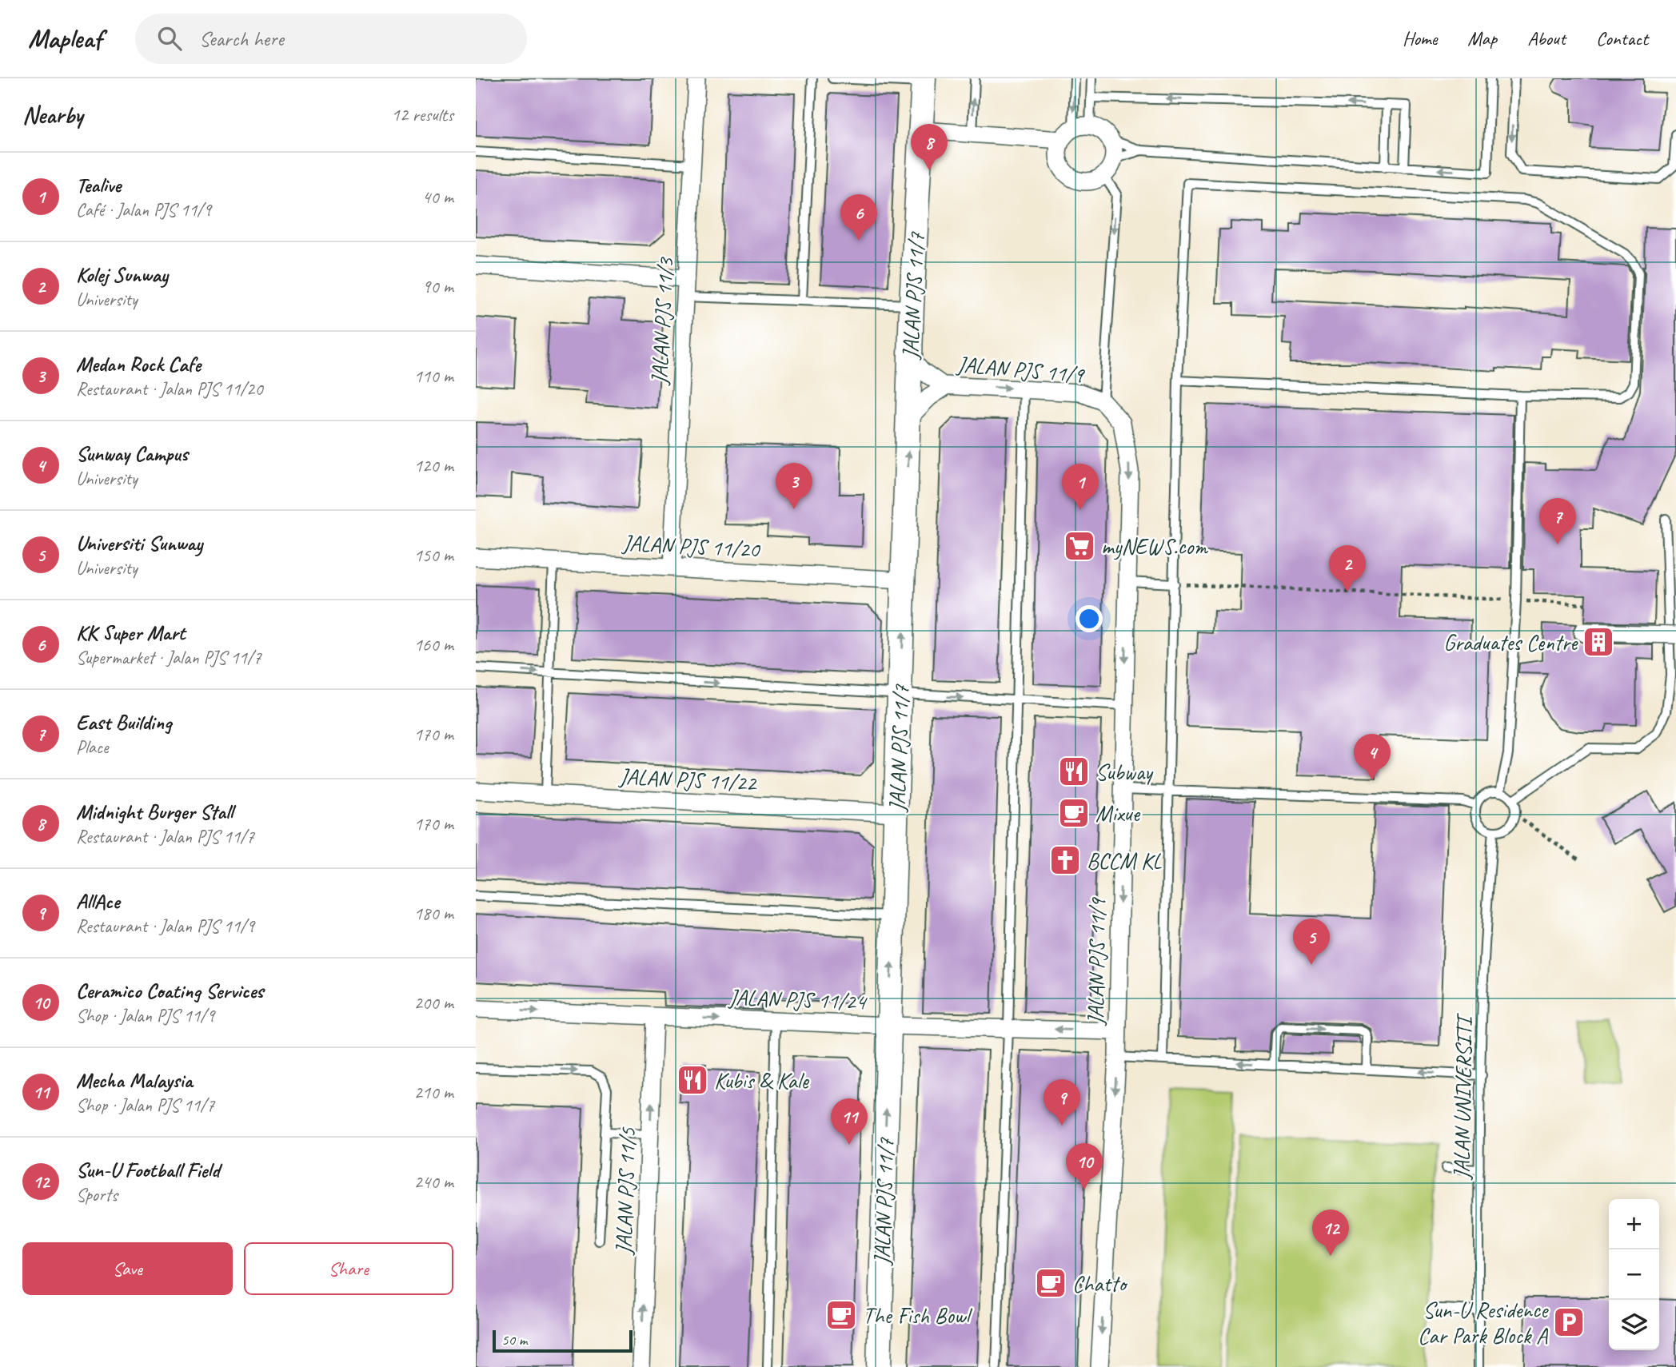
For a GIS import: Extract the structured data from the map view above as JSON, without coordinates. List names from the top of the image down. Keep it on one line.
{"streets":{"street":["JALAN PJS 11/7","JALAN PJS 11/3","JALAN PJS 11/9","JALAN PJS 11/20","JALAN PJS 11/22","JALAN PJS 11/24","JALAN PJS 11/5"],"lane":["JALAN UNIVERSITI"]},"crossings":[["JALAN PJS 11/7","JALAN PJS 11/9"],["JALAN PJS 11/7","JALAN PJS 11/20"],["JALAN PJS 11/7","JALAN PJS 11/22"],["JALAN PJS 11/7","JALAN PJS 11/24"],["JALAN PJS 11/3","JALAN PJS 11/20"],["JALAN PJS 11/9","JALAN PJS 11/24"],["JALAN PJS 11/24","JALAN PJS 11/5"]],"one_way":["JALAN PJS 11/7","JALAN PJS 11/9","JALAN PJS 11/5"],"places":{"supermarket":["myNEWS.com"],"building":["Graduates Centre"],"restaurant":["Subway","Kubis & Kale"],"cafe":["Mixue","Chatto","The Fish Bowl"],"church":["BCCM KL"],"parking":["Sun-U Residence Car Park Block A"]},"scale_bar":"50 m","page":{"header":"Mapleaf","search":"Search here","nav":["Home","Map","About","Contact"],"heading":["Nearby","12 results"],"pins":["8","6","3","1","7","2","4","5","9","11","10","12"],"list":[{"mark":"1","name":"Tealive","note":"Café · Jalan PJS 11/9","value":"40 m"},{"mark":"2","name":"Kolej Sunway","note":"University","value":"90 m"},{"mark":"3","name":"Medan Rock Cafe","note":"Restaurant · Jalan PJS 11/20","value":"110 m"},{"mark":"4","name":"Sunway Campus","note":"University","value":"120 m"},{"mark":"5","name":"Universiti Sunway","note":"University","value":"150 m"},{"mark":"6","name":"KK Super Mart","note":"Supermarket · Jalan PJS 11/7","value":"160 m"},{"mark":"7","name":"East Building","note":"Place","value":"170 m"},{"mark":"8","name":"Midnight Burger Stall","note":"Restaurant · Jalan PJS 11/7","value":"170 m"},{"mark":"9","name":"AllAce","note":"Restaurant · Jalan PJS 11/9","value":"180 m"},{"mark":"10","name":"Ceramico Coating Services","note":"Shop · Jalan PJS 11/9","value":"200 m"},{"mark":"11","name":"Mecha Malaysia","note":"Shop · Jalan PJS 11/7","value":"210 m"},{"mark":"12","name":"Sun-U Football Field","note":"Sports","value":"240 m"}],"map_buttons":["+","−"],"buttons":["Save","Share"],"scale":"50 m"}}
